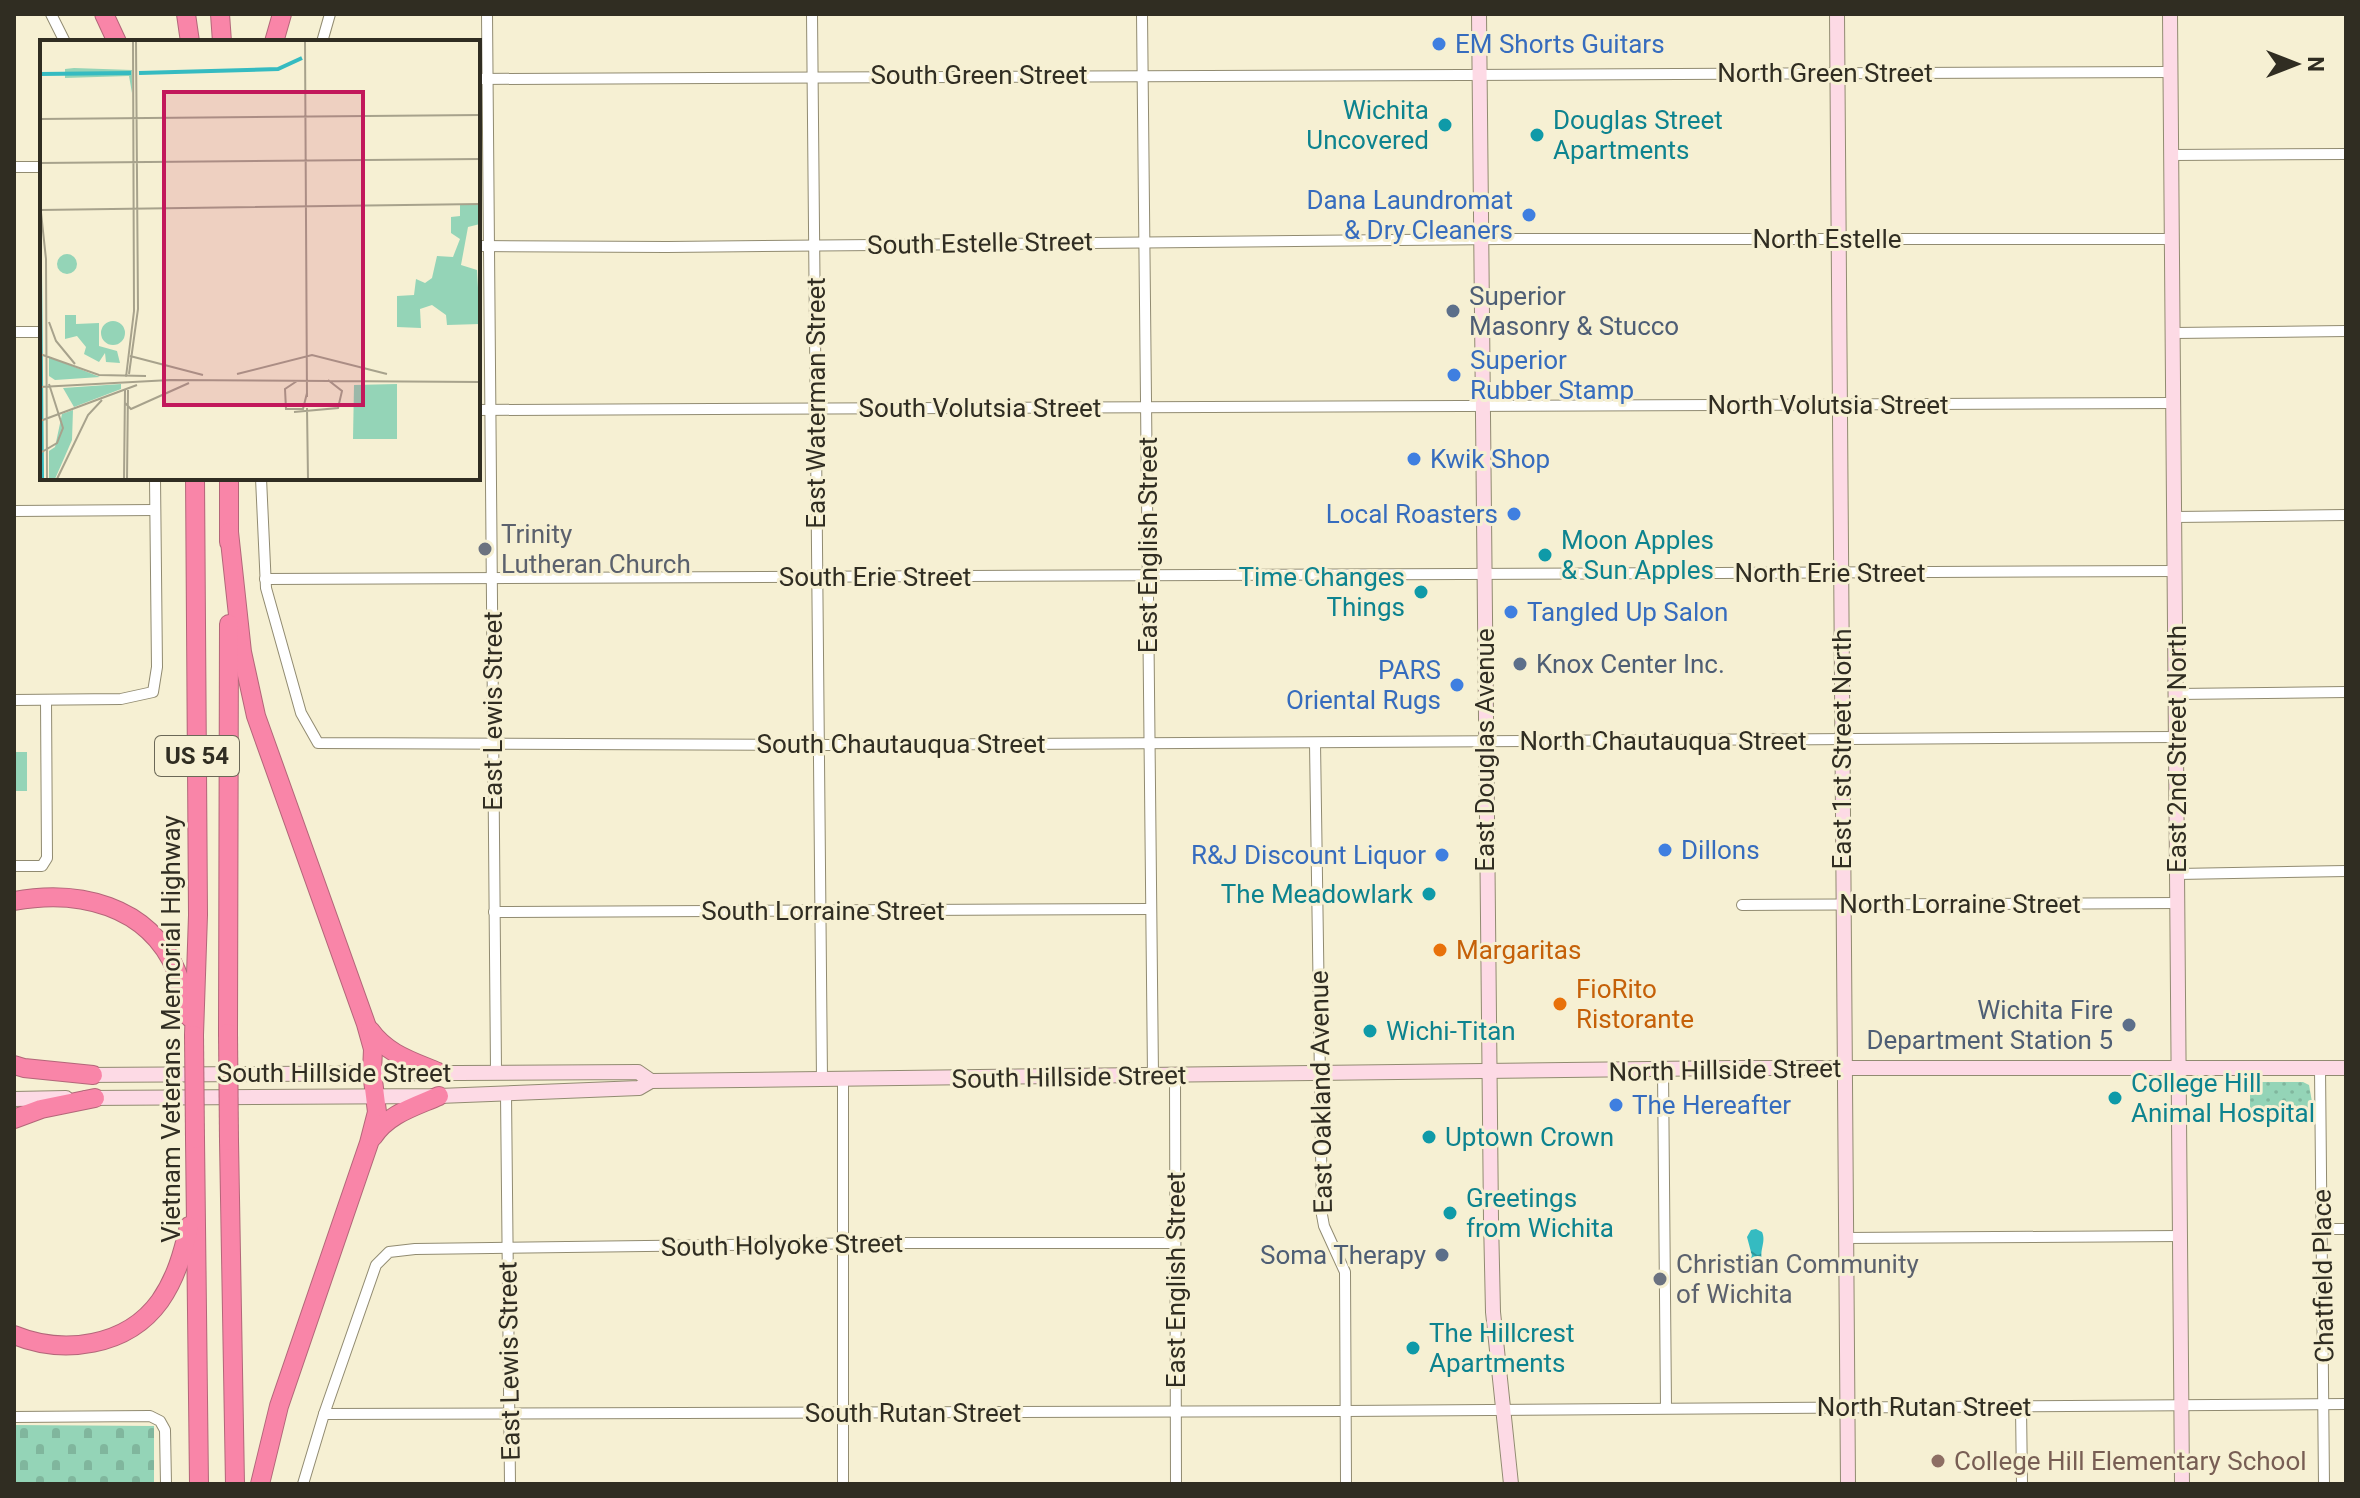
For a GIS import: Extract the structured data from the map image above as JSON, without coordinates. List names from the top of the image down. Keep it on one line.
{"streets":{"highway":["US 54","Vietnam Veterans Memorial Highway"],"main road":["East 1st Street North","East 2nd Street North","East Douglas Avenue","North Hillside Street","South Hillside Street"],"street":["North Green Street","South Green Street","North Estelle","South Estelle Street","East Waterman Street","North Volutsia Street","South Volutsia Street","East English Street","North Erie Street","South Erie Street","East Lewis Street","North Chautauqua Street","South Chautauqua Street","North Lorraine Street","South Lorraine Street","East Oakland Avenue","South Holyoke Street","Chatfield Place","North Rutan Street","South Rutan Street"]},"crossings":[["North Green Street","South Green Street"],["North Green Street","East 1st Street North"],["North Green Street","East 2nd Street North"],["North Green Street","East Douglas Avenue"],["South Green Street","East Waterman Street"],["South Green Street","East English Street"],["South Green Street","East Lewis Street"],["South Green Street","East Douglas Avenue"],["North Estelle","South Estelle Street"],["North Estelle","East 1st Street North"],["North Estelle","East 2nd Street North"],["North Estelle","East Douglas Avenue"],["South Estelle Street","East Waterman Street"],["South Estelle Street","East English Street"],["South Estelle Street","East Lewis Street"],["South Estelle Street","East Douglas Avenue"],["East Waterman Street","South Volutsia Street"],["East Waterman Street","South Erie Street"],["East Waterman Street","South Chautauqua Street"],["East Waterman Street","South Lorraine Street"],["East Waterman Street","South Hillside Street"],["North Volutsia Street","South Volutsia Street"],["North Volutsia Street","East 1st Street North"],["North Volutsia Street","East 2nd Street North"],["North Volutsia Street","East Douglas Avenue"],["South Volutsia Street","East English Street"],["South Volutsia Street","East Lewis Street"],["South Volutsia Street","East Douglas Avenue"],["East English Street","South Erie Street"],["East English Street","South Chautauqua Street"],["East English Street","South Lorraine Street"],["East English Street","South Hillside Street"],["East English Street","South Holyoke Street"],["East English Street","South Rutan Street"],["North Erie Street","South Erie Street"],["North Erie Street","East 1st Street North"],["North Erie Street","East 2nd Street North"],["North Erie Street","East Douglas Avenue"],["South Erie Street","East Lewis Street"],["South Erie Street","South Chautauqua Street"],["South Erie Street","East Douglas Avenue"],["East Lewis Street","South Chautauqua Street"],["East Lewis Street","South Lorraine Street"],["East Lewis Street","South Hillside Street"],["East Lewis Street","South Holyoke Street"],["East Lewis Street","South Rutan Street"],["North Chautauqua Street","South Chautauqua Street"],["North Chautauqua Street","East 1st Street North"],["North Chautauqua Street","East 2nd Street North"],["North Chautauqua Street","East Douglas Avenue"],["South Chautauqua Street","East Douglas Avenue"],["South Chautauqua Street","East Oakland Avenue"],["East 1st Street North","North Lorraine Street"],["East 1st Street North","North Hillside Street"],["East 1st Street North","North Rutan Street"],["East 2nd Street North","North Lorraine Street"],["East 2nd Street North","North Hillside Street"],["East 2nd Street North","North Rutan Street"],["East Douglas Avenue","North Hillside Street"],["East Douglas Avenue","South Hillside Street"],["East Douglas Avenue","North Rutan Street"],["East Douglas Avenue","South Rutan Street"],["North Hillside Street","South Hillside Street"],["North Hillside Street","Chatfield Place"],["South Hillside Street","East Oakland Avenue"],["East Oakland Avenue","South Rutan Street"],["South Holyoke Street","South Rutan Street"],["Chatfield Place","North Rutan Street"],["North Rutan Street","South Rutan Street"]],"places":["EM Shorts Guitars","Wichita Uncovered","Douglas Street Apartments","Dana Laundromat & Dry Cleaners","Superior Masonry & Stucco","Superior Rubber Stamp","Kwik Shop","Local Roasters","Trinity Lutheran Church","Moon Apples & Sun Apples","Time Changes Things","Tangled Up Salon","Knox Center Inc.","PARS Oriental Rugs","Dillons","R&J Discount Liquor","The Meadowlark","Margaritas","FioRito Ristorante","Wichita Fire Department Station 5","Wichi-Titan","College Hill Animal Hospital","The Hereafter","Uptown Crown","Greetings from Wichita","Soma Therapy","Christian Community of Wichita","The Hillcrest Apartments","College Hill Elementary School"],"north":"right"}
